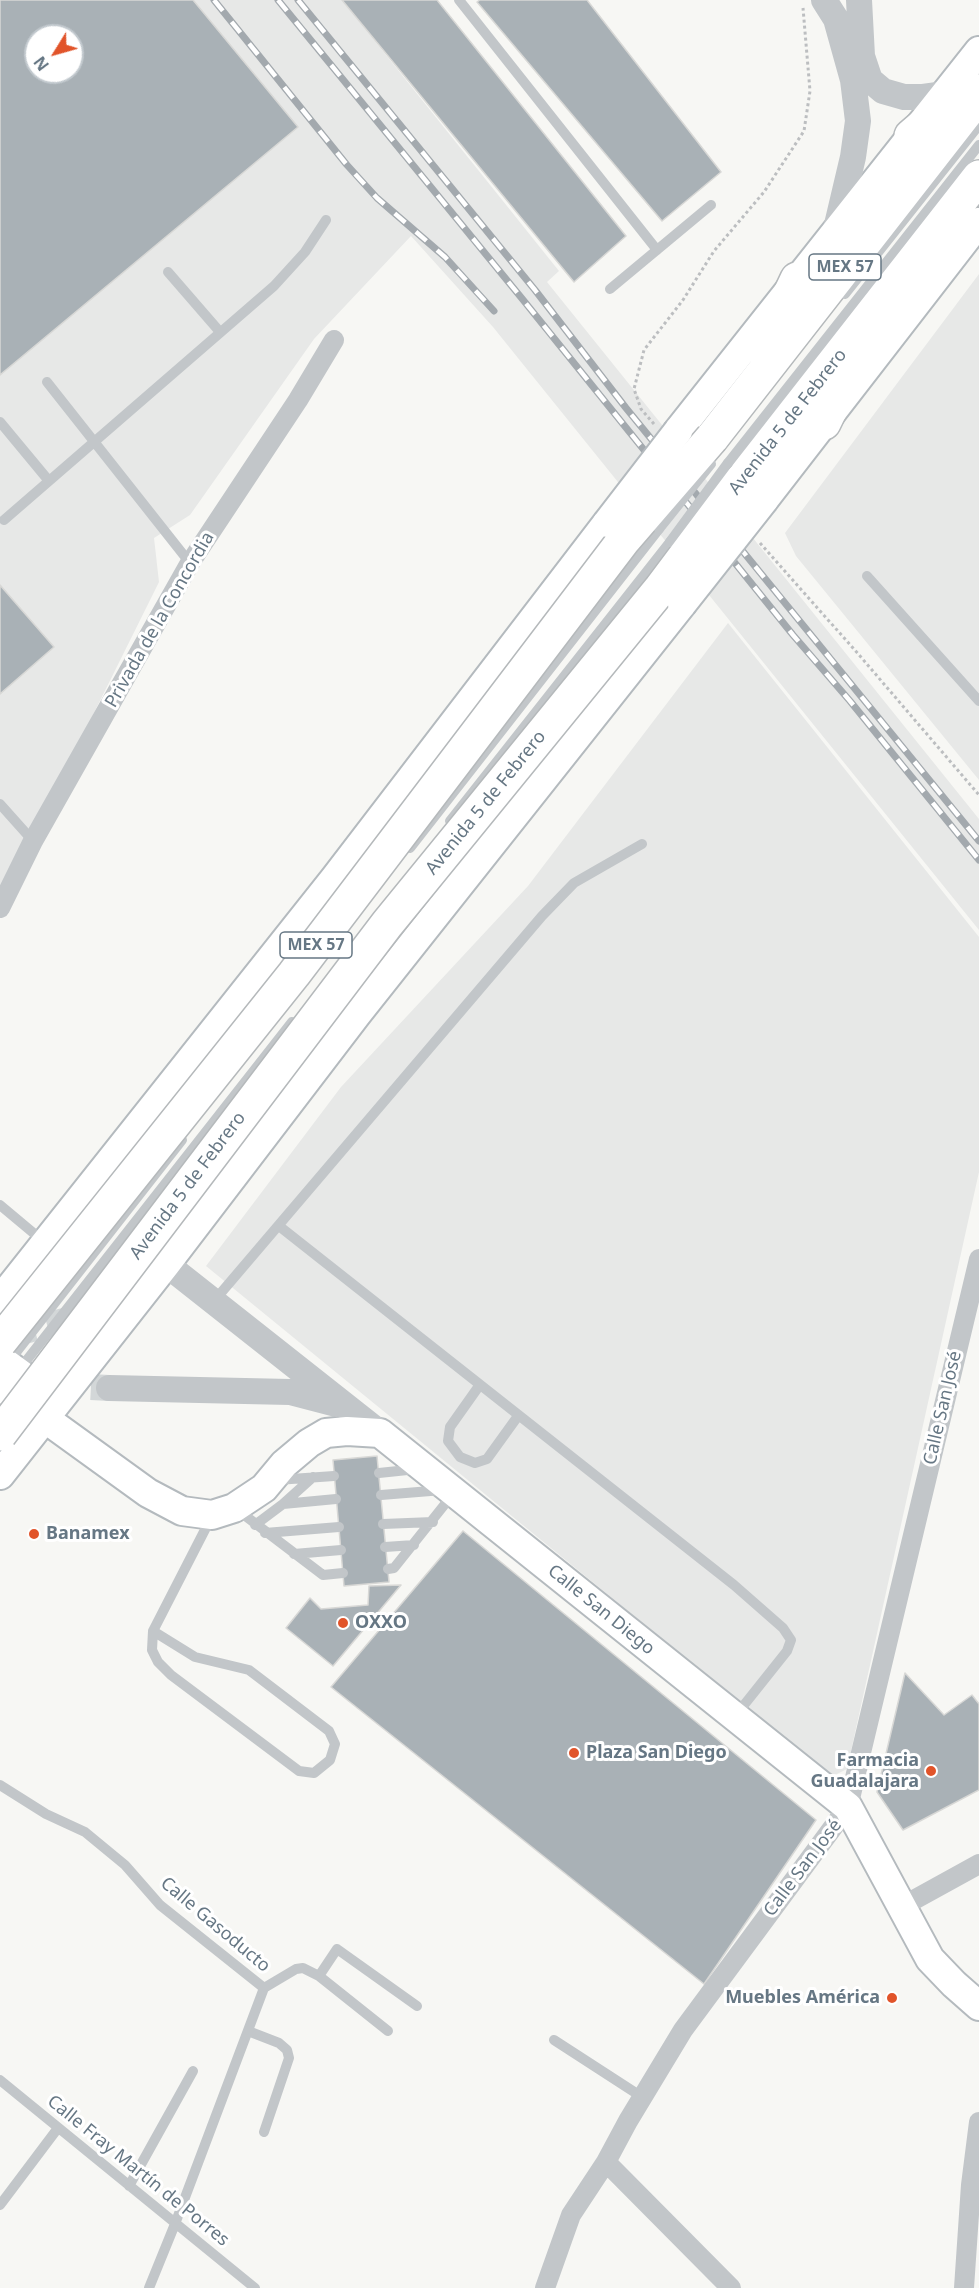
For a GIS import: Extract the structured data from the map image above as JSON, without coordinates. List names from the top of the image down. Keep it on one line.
{"streets":{"highway":["MEX 57","Avenida 5 de Febrero"],"main road":["Calle San Diego"],"street":["Privada de la Concordia","Calle San José"],"lane":["Calle Gasoducto","Calle Fray Martín de Porres"]},"crossings":[["Avenida 5 de Febrero","Calle San Diego"],["Calle San José","Calle San Diego"],["Calle Gasoducto","Calle Fray Martín de Porres"]],"places":["Banamex","OXXO","Plaza San Diego","Farmacia Guadalajara","Muebles América"],"north":"bottom left"}
